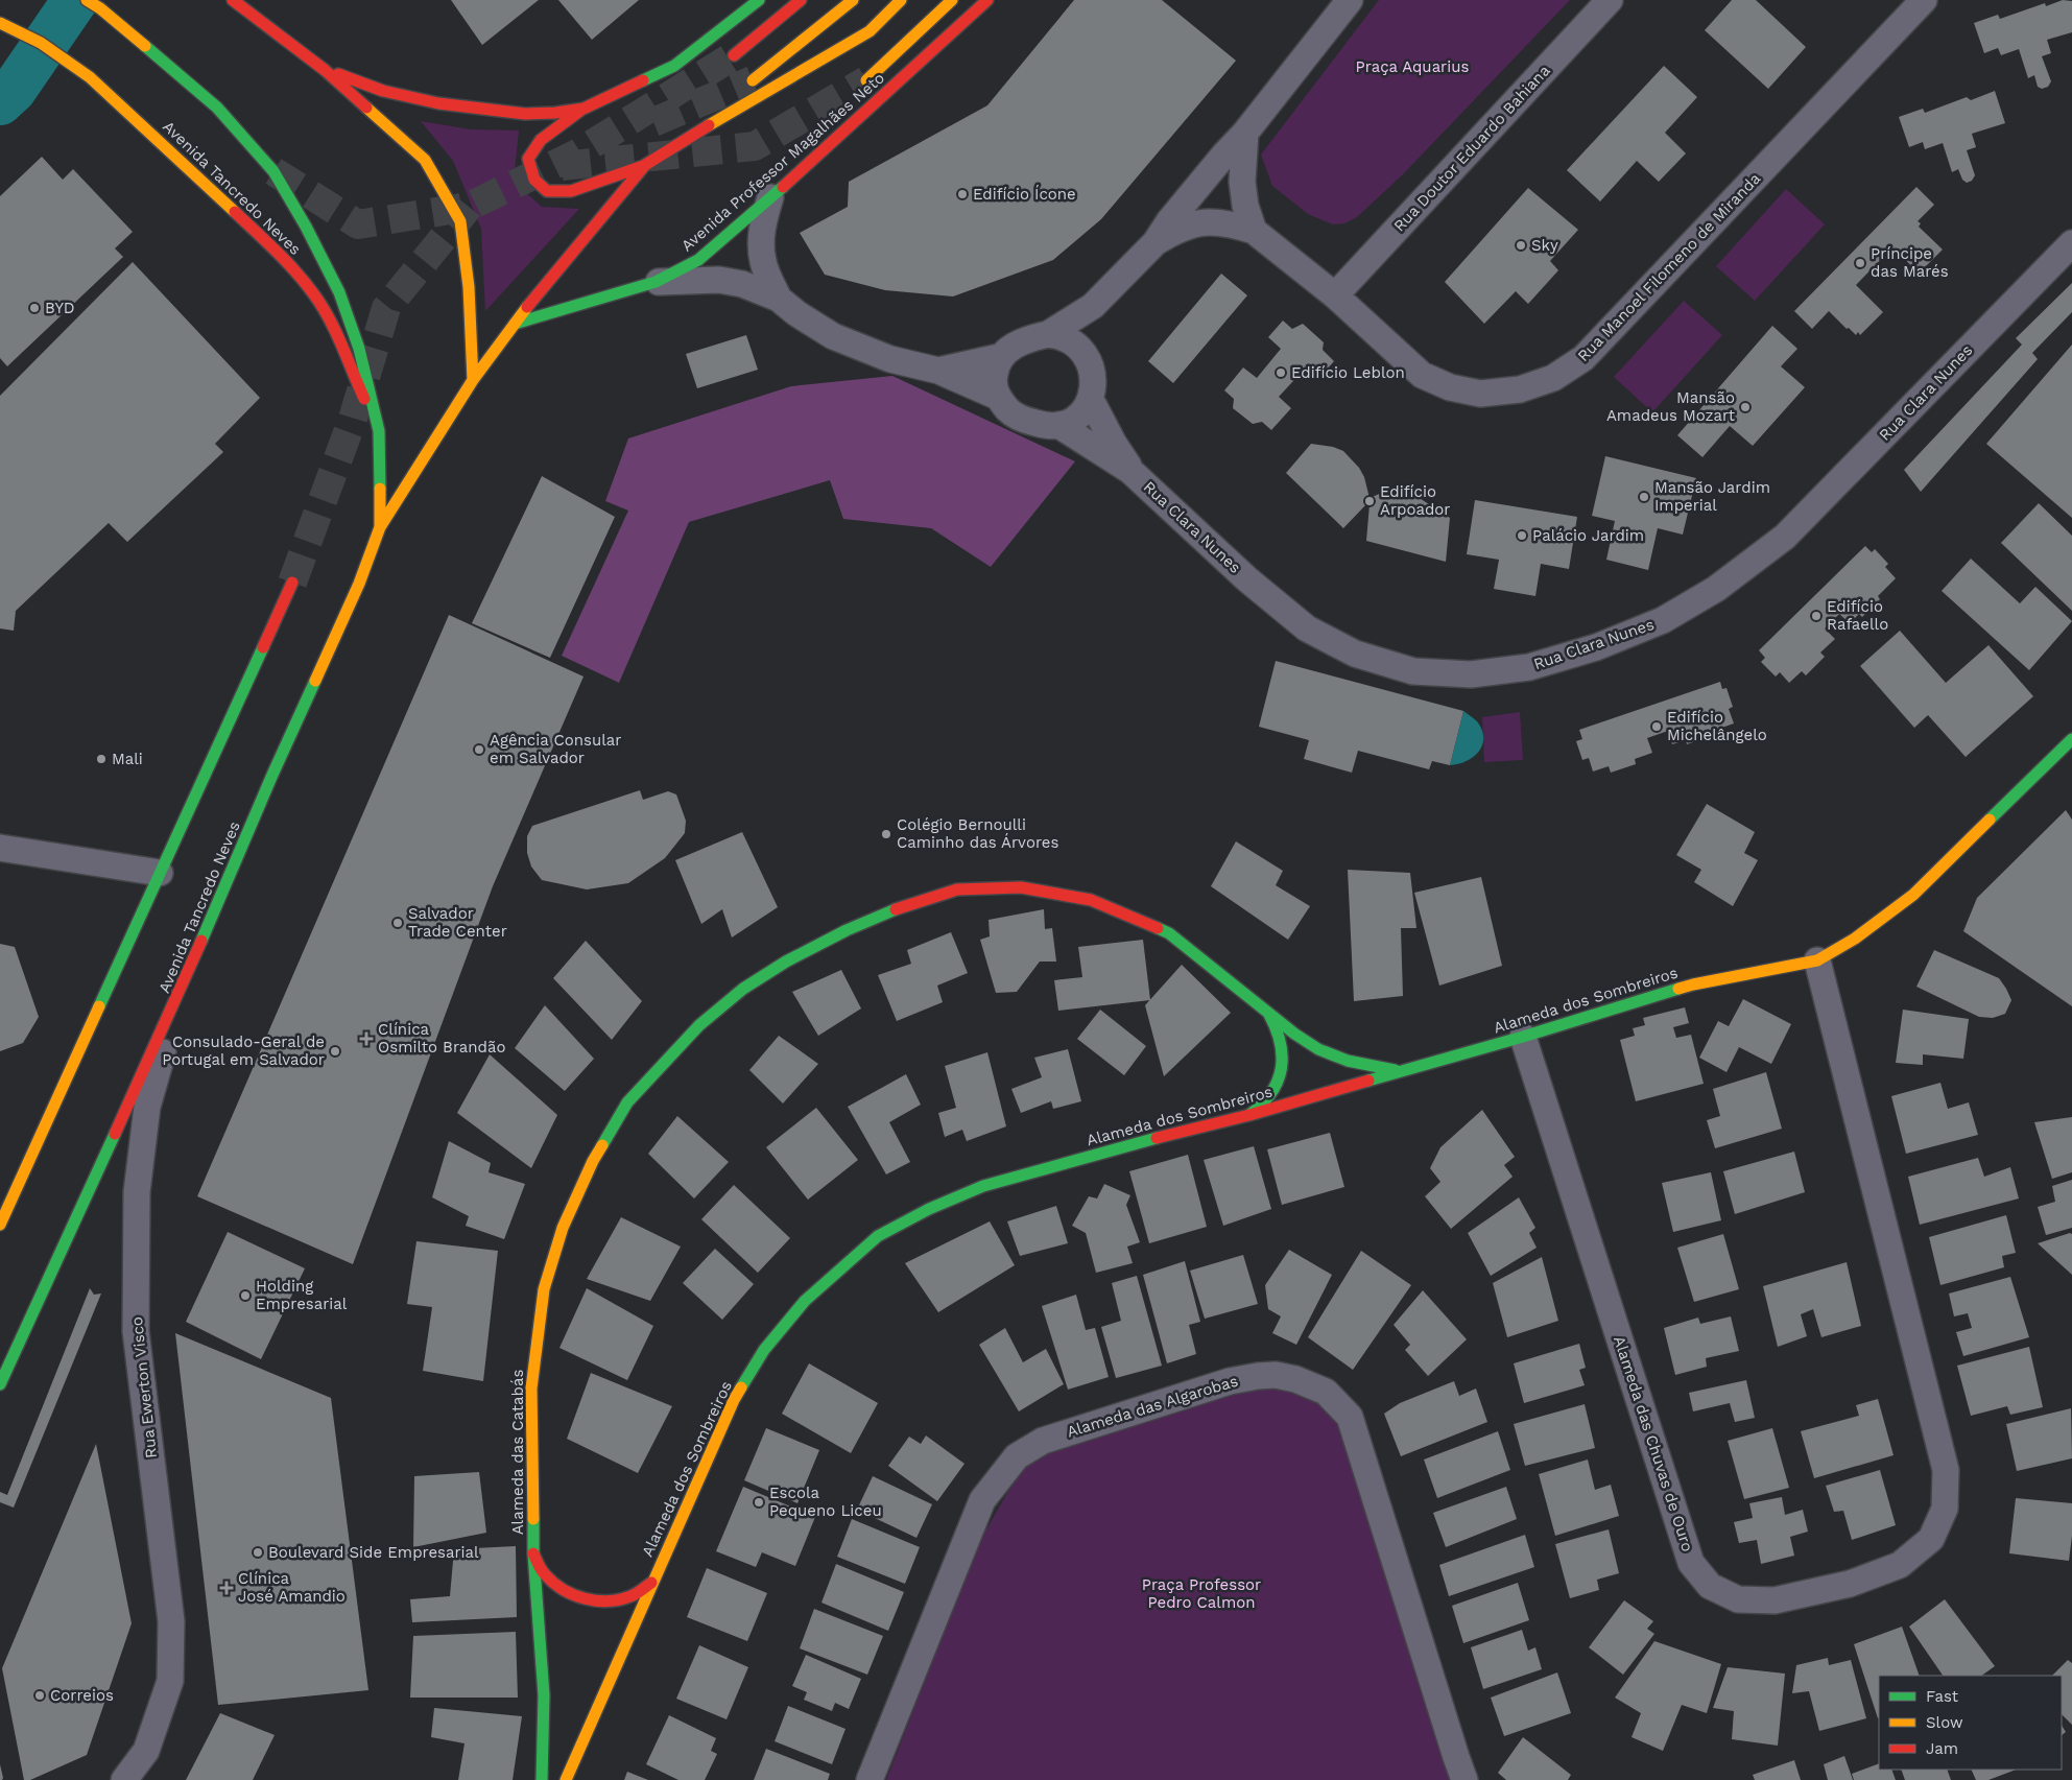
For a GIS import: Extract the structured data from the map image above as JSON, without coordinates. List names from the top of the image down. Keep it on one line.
{"streets":{"street":["Rua Doutor Eduardo Bahiana","Avenida Professor Magalhães Neto","Avenida Tancredo Neves","Rua Manoel Filomeno de Miranda","Rua Clara Nunes","Alameda dos Sombreiros","Rua Ewerton Visco","Alameda das Algarobas","Alameda das Chuvas de Ouro","Alameda das Catabás"]},"crossings":[["Rua Doutor Eduardo Bahiana","Rua Manoel Filomeno de Miranda"],["Avenida Tancredo Neves","Rua Ewerton Visco"],["Alameda dos Sombreiros","Alameda das Chuvas de Ouro"],["Alameda dos Sombreiros","Alameda das Catabás"]],"parks":["Praça Aquarius","Praça Professor Pedro Calmon"],"places":{"other":["Edifício Ícone","Sky","Príncipe das Marés","BYD","Edifício Leblon","Mansão Amadeus Mozart","Mansão Jardim Imperial","Edifício Arpoador","Palácio Jardim","Edifício Rafaello","Edifício Michelângelo","Agência Consular em Salvador","Mali","Colégio Bernoulli Caminho das Árvores","Salvador Trade Center","Consulado-Geral de Portugal em Salvador","Holding Empresarial","Escola Pequeno Liceu","Boulevard Side Empresarial","Correios"],"health":["Clínica Osmilto Brandão","Clínica José Amandio"]},"legend":["Fast","Slow","Jam"]}
